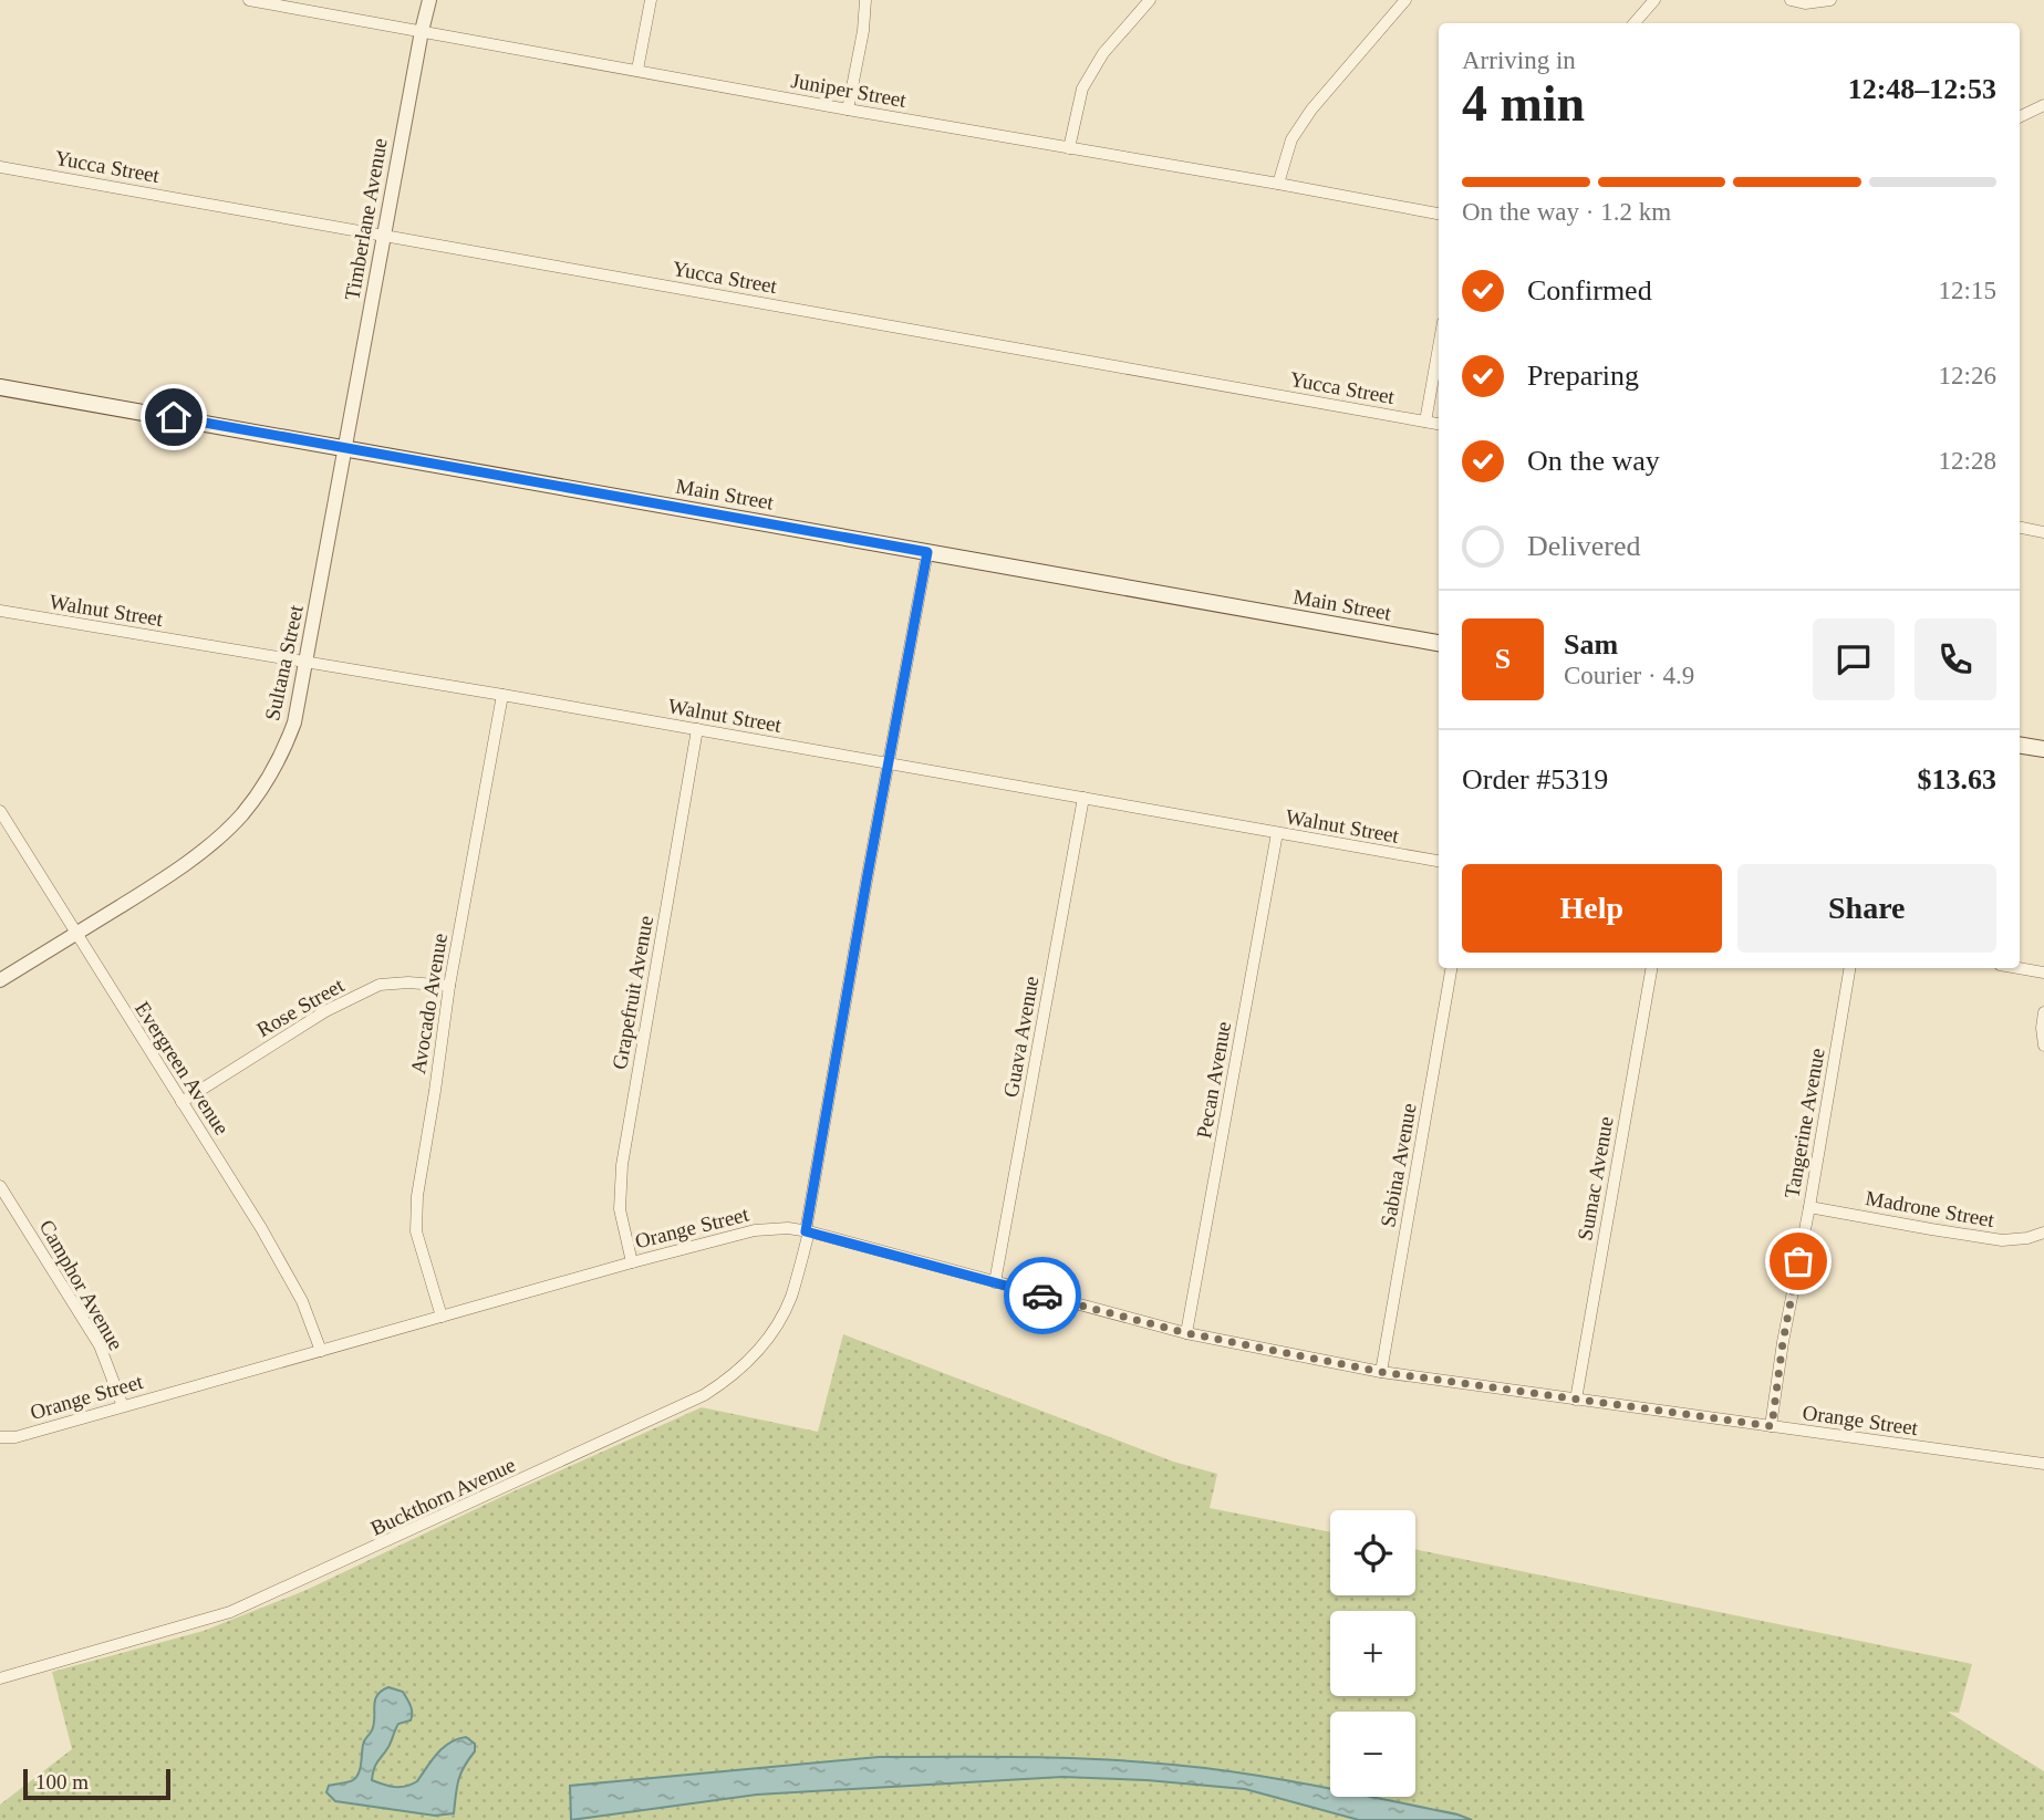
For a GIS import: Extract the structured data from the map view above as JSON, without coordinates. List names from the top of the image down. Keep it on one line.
{"streets":{"main road":["Main Street"],"street":["Juniper Street","Yucca Street","Timberlane Avenue","Walnut Street","Sultana Street","Grapefruit Avenue","Avocado Avenue","Rose Street","Guava Avenue","Evergreen Avenue","Pecan Avenue","Tangerine Avenue","Sabina Avenue","Sumac Avenue","Madrone Street","Orange Street","Camphor Avenue","Buckthorn Avenue"]},"crossings":[["Juniper Street","Timberlane Avenue"],["Yucca Street","Timberlane Avenue"],["Timberlane Avenue","Main Street"],["Timberlane Avenue","Sultana Street"],["Main Street","Sultana Street"],["Main Street","Buckthorn Avenue"],["Walnut Street","Sultana Street"],["Walnut Street","Grapefruit Avenue"],["Walnut Street","Avocado Avenue"],["Walnut Street","Guava Avenue"],["Walnut Street","Pecan Avenue"],["Walnut Street","Buckthorn Avenue"],["Sultana Street","Evergreen Avenue"],["Grapefruit Avenue","Orange Street"],["Avocado Avenue","Rose Street"],["Avocado Avenue","Orange Street"],["Rose Street","Evergreen Avenue"],["Guava Avenue","Orange Street"],["Evergreen Avenue","Orange Street"],["Pecan Avenue","Orange Street"],["Tangerine Avenue","Madrone Street"],["Tangerine Avenue","Orange Street"],["Sabina Avenue","Orange Street"],["Sumac Avenue","Orange Street"],["Orange Street","Camphor Avenue"],["Orange Street","Buckthorn Avenue"]],"scale_bar":"100 m","page":{"heading":["4 min","Arriving in","12:48–12:53"],"panel":["Sam","Courier · 4.9","Order #5319","$13.63"],"bar":"On the way · 1.2 km","list":[["Confirmed","12:15"],["Preparing","12:26"],["On the way","12:28"],"Delivered"],"round":"S","buttons":["Help","Share"],"map_buttons":["+","−"],"scale":"100 m"}}
